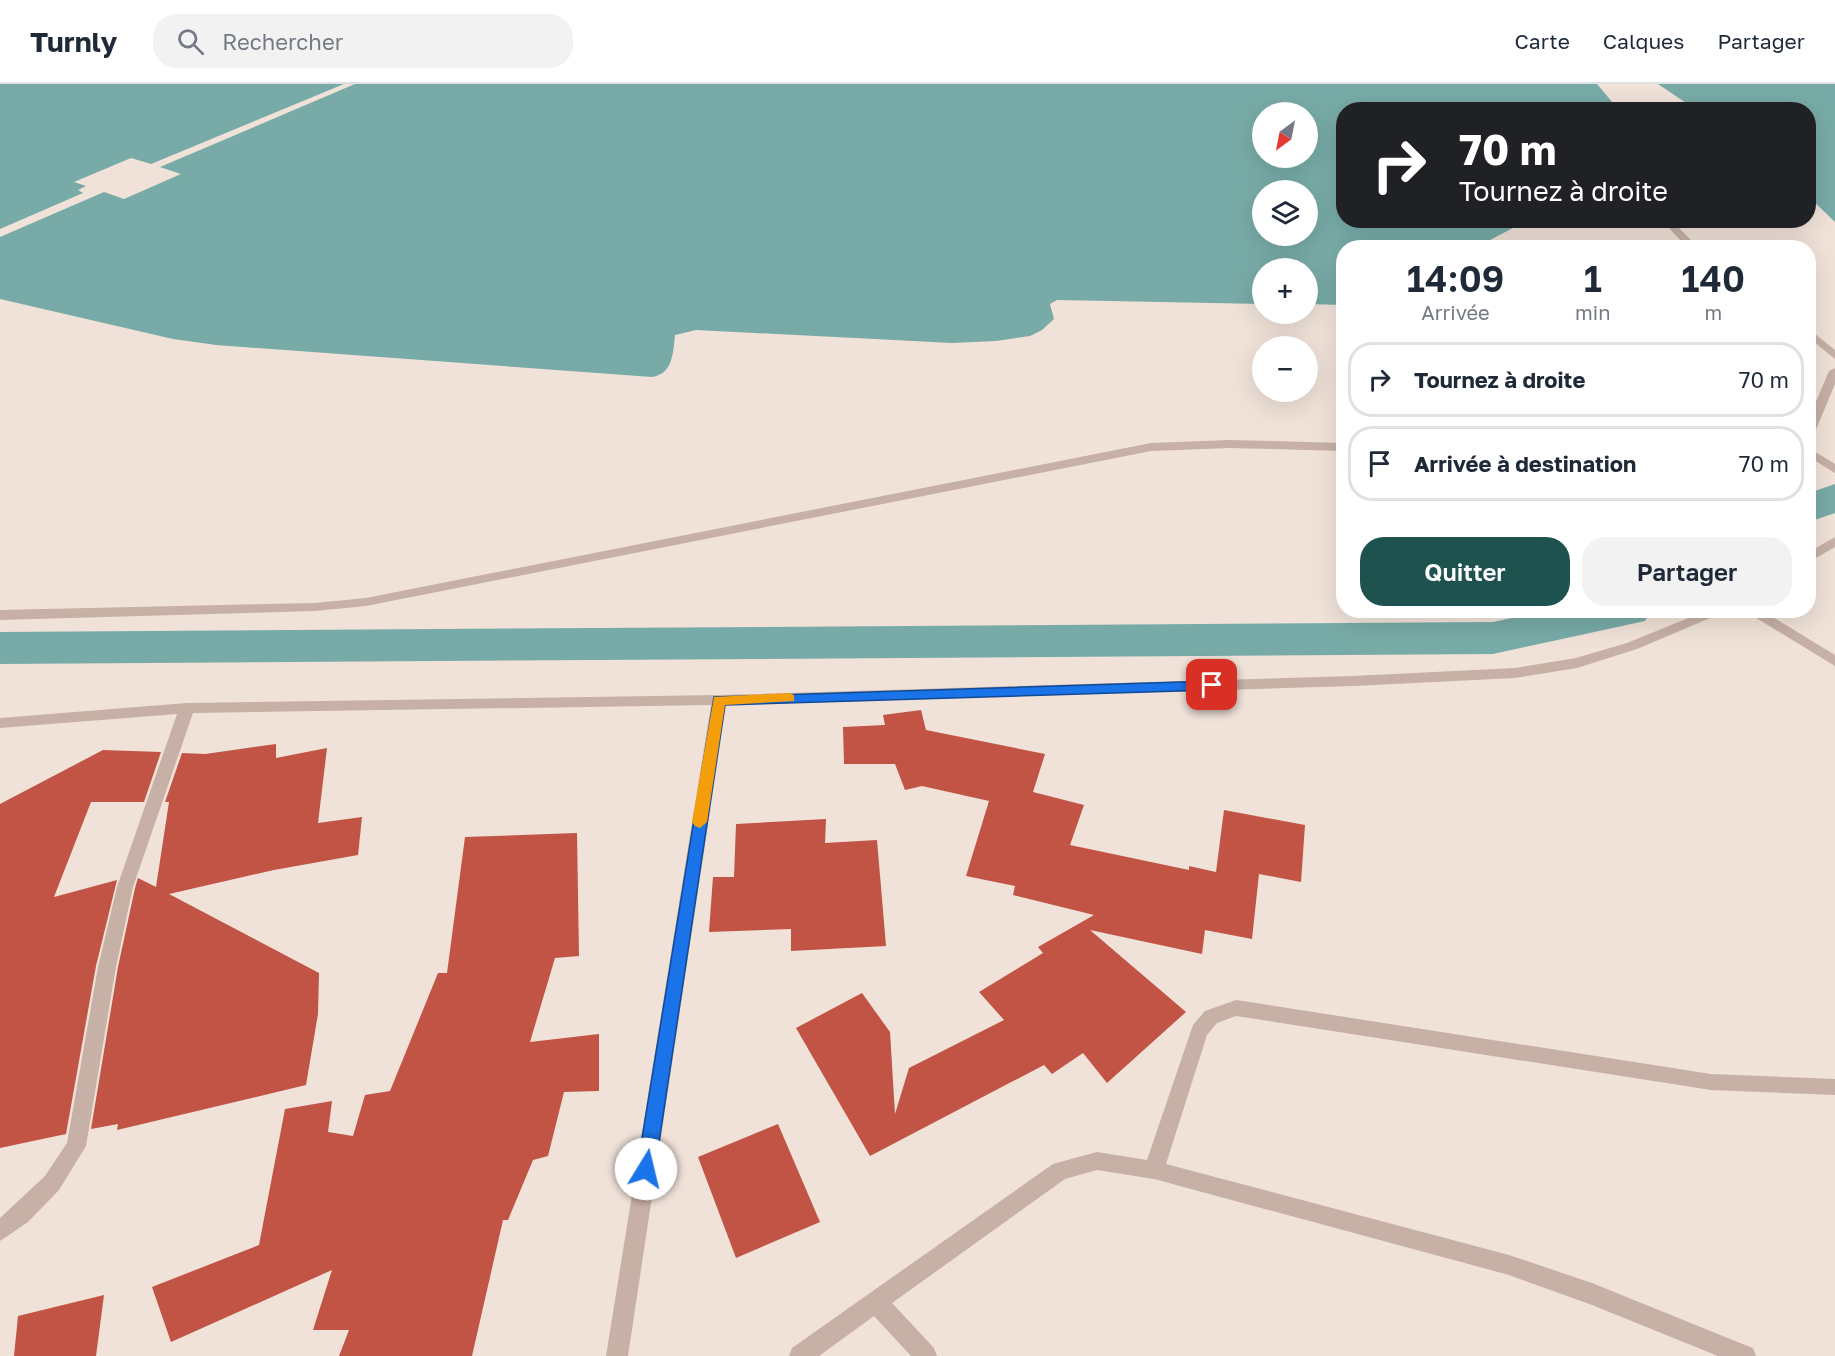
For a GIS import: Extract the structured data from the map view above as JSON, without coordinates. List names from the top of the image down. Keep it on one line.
{"north":"bottom left","page":{"header":"Turnly","search":"Rechercher","nav":["Carte","Calques","Partager"],"map_buttons":["+","−"],"turn":["70 m","Tournez à droite"],"eta":["14:09","Arrivée","1","min","140","m"],"list":[{"name":"Tournez à droite","value":"70 m"},{"name":"Arrivée à destination","value":"70 m"}],"buttons":["Quitter","Partager"]}}
